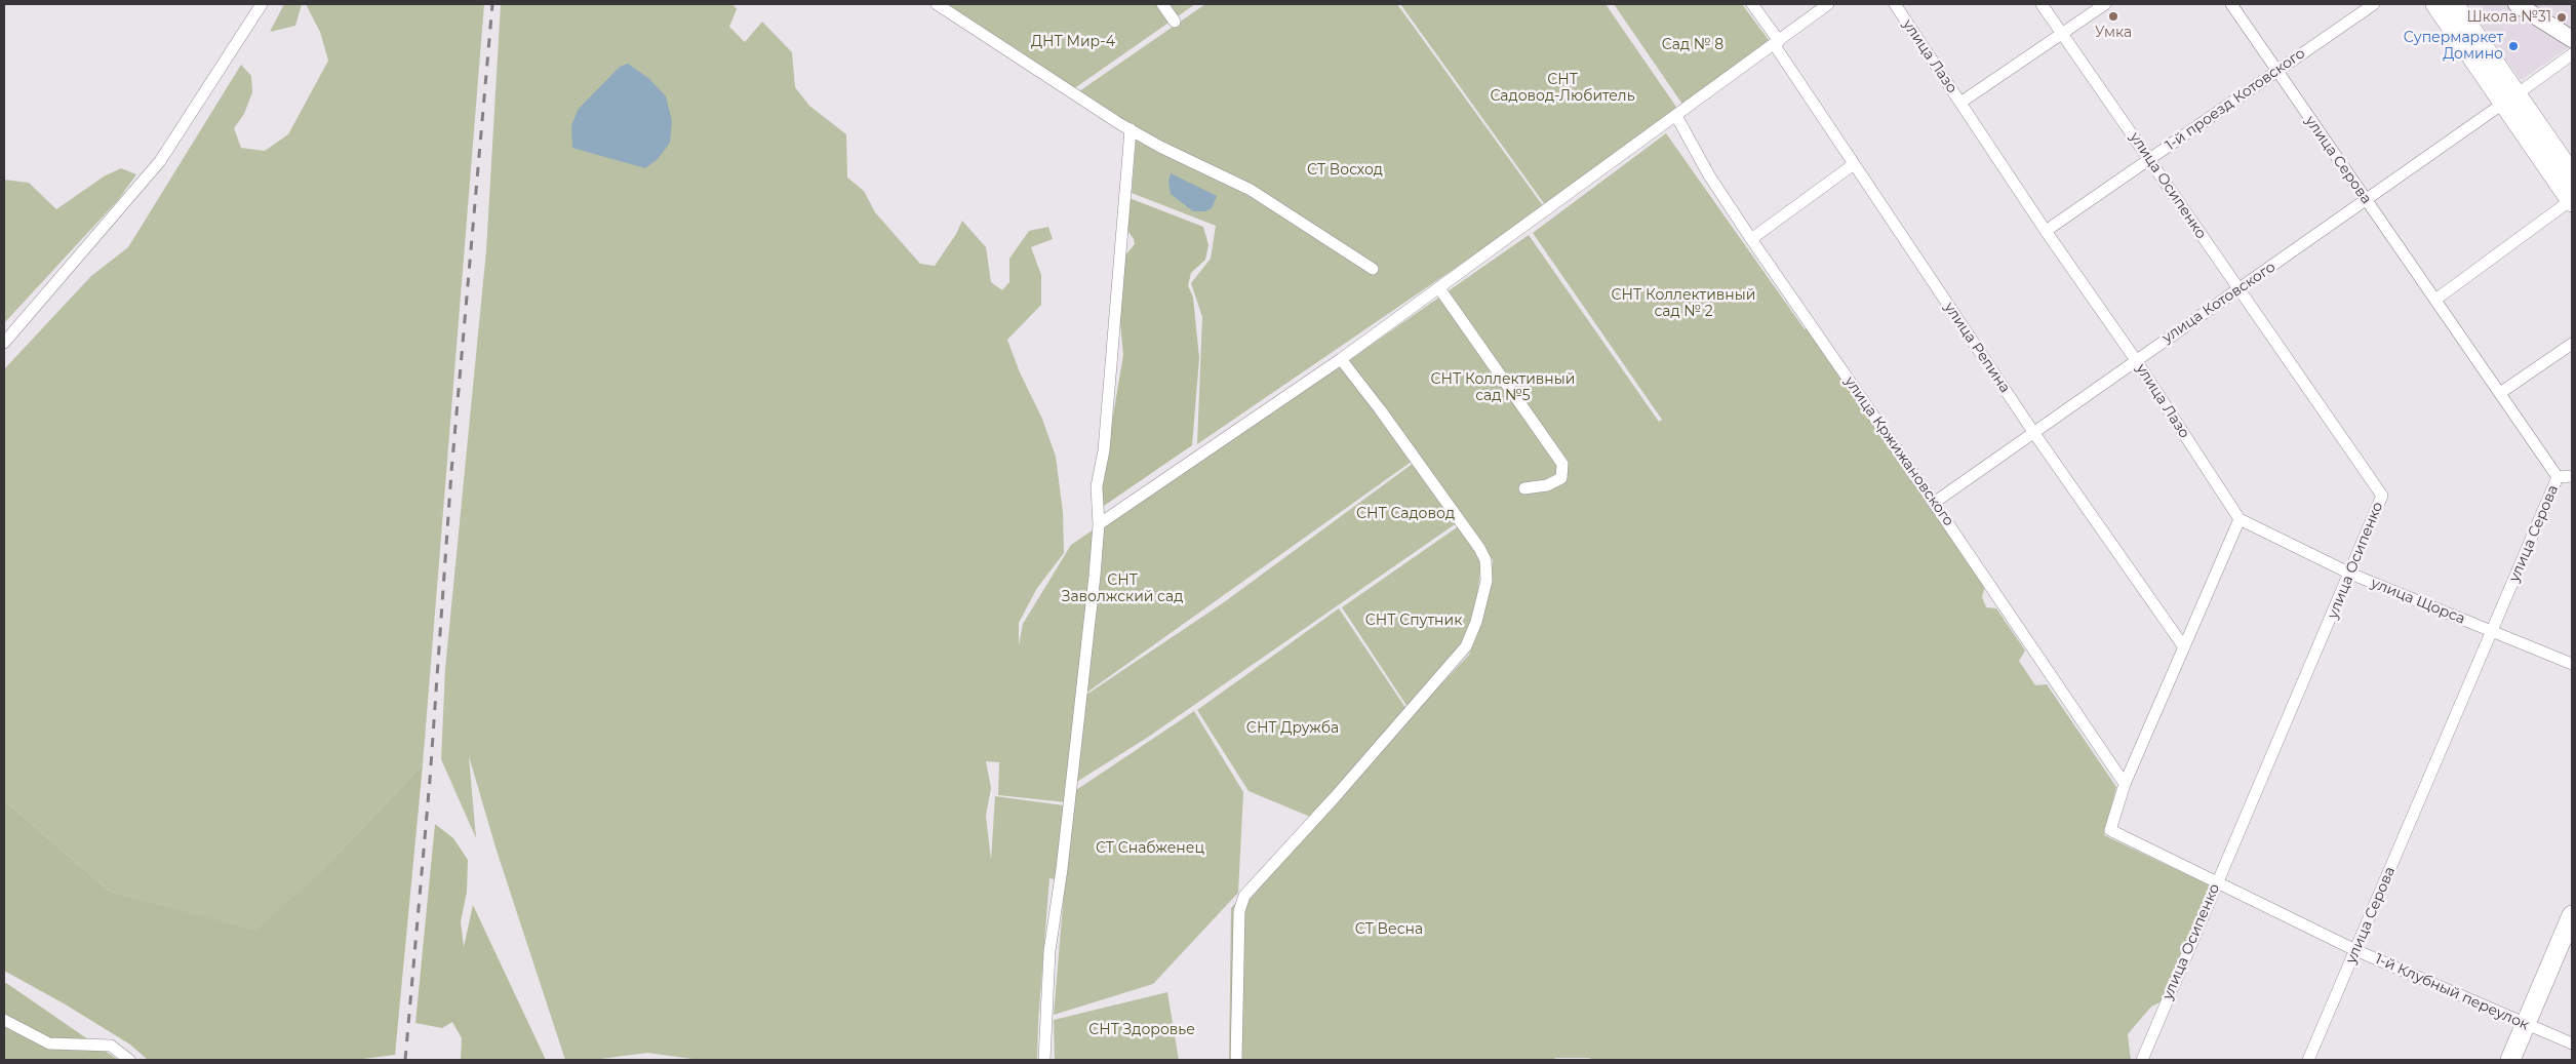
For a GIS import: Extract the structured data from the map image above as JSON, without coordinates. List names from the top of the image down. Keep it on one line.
{"streets":{"street":["улица Лазо","1-й проезд Котовского","улица Серова","улица Осипенко","улица Котовского","улица Репина","улица Кржижановского","улица Щорса","1-й Клубный переулок"]},"crossings":[["улица Лазо","1-й проезд Котовского"],["улица Лазо","улица Котовского"],["улица Лазо","улица Щорса"],["1-й проезд Котовского","улица Серова"],["1-й проезд Котовского","улица Осипенко"],["улица Серова","улица Котовского"],["улица Серова","улица Щорса"],["улица Серова","1-й Клубный переулок"],["улица Осипенко","улица Котовского"],["улица Осипенко","улица Щорса"],["улица Осипенко","1-й Клубный переулок"],["улица Котовского","улица Репина"],["улица Котовского","улица Кржижановского"],["улица Кржижановского","1-й Клубный переулок"]],"parks":["ДНТ Мир-4","Сад № 8","СНТ Садовод-Любитель","СТ Восход","СНТ Коллективный сад № 2","СНТ Коллективный сад №5","СНТ Садовод","СНТ Заволжский сад","СНТ Спутник","СНТ Дружба","СТ Снабженец","СТ Весна","СНТ Здоровье"],"places":["Умка","Школа №31","Супермаркет Домино"]}
